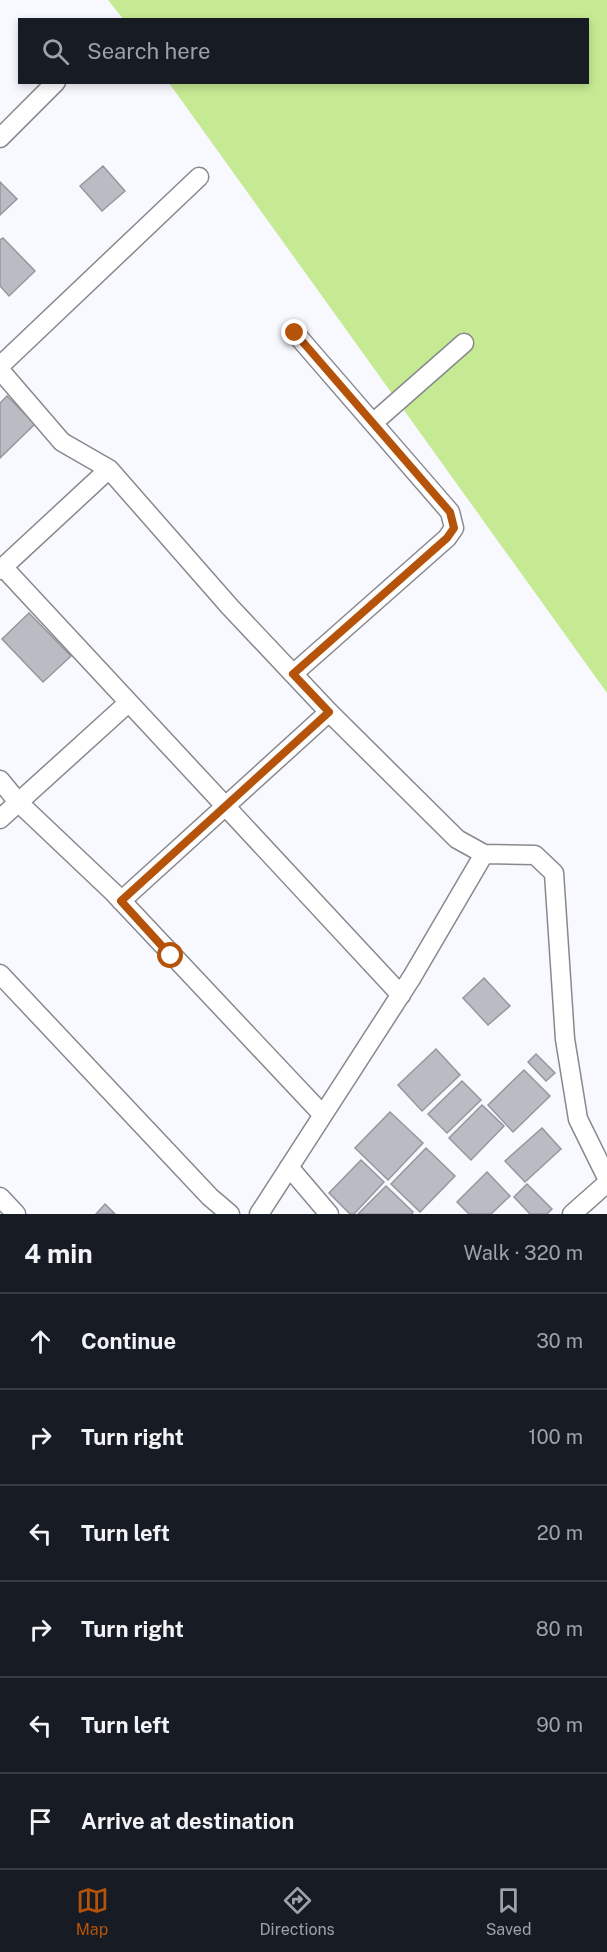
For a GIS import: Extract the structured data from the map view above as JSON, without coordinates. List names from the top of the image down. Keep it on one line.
{"page":{"search":"Search here","heading":["4 min","Walk · 320 m"],"list":[["Continue","30 m"],["Turn right","100 m"],["Turn left","20 m"],["Turn right","80 m"],["Turn left","90 m"],"Arrive at destination"],"nav":["Map","Directions","Saved"]}}
